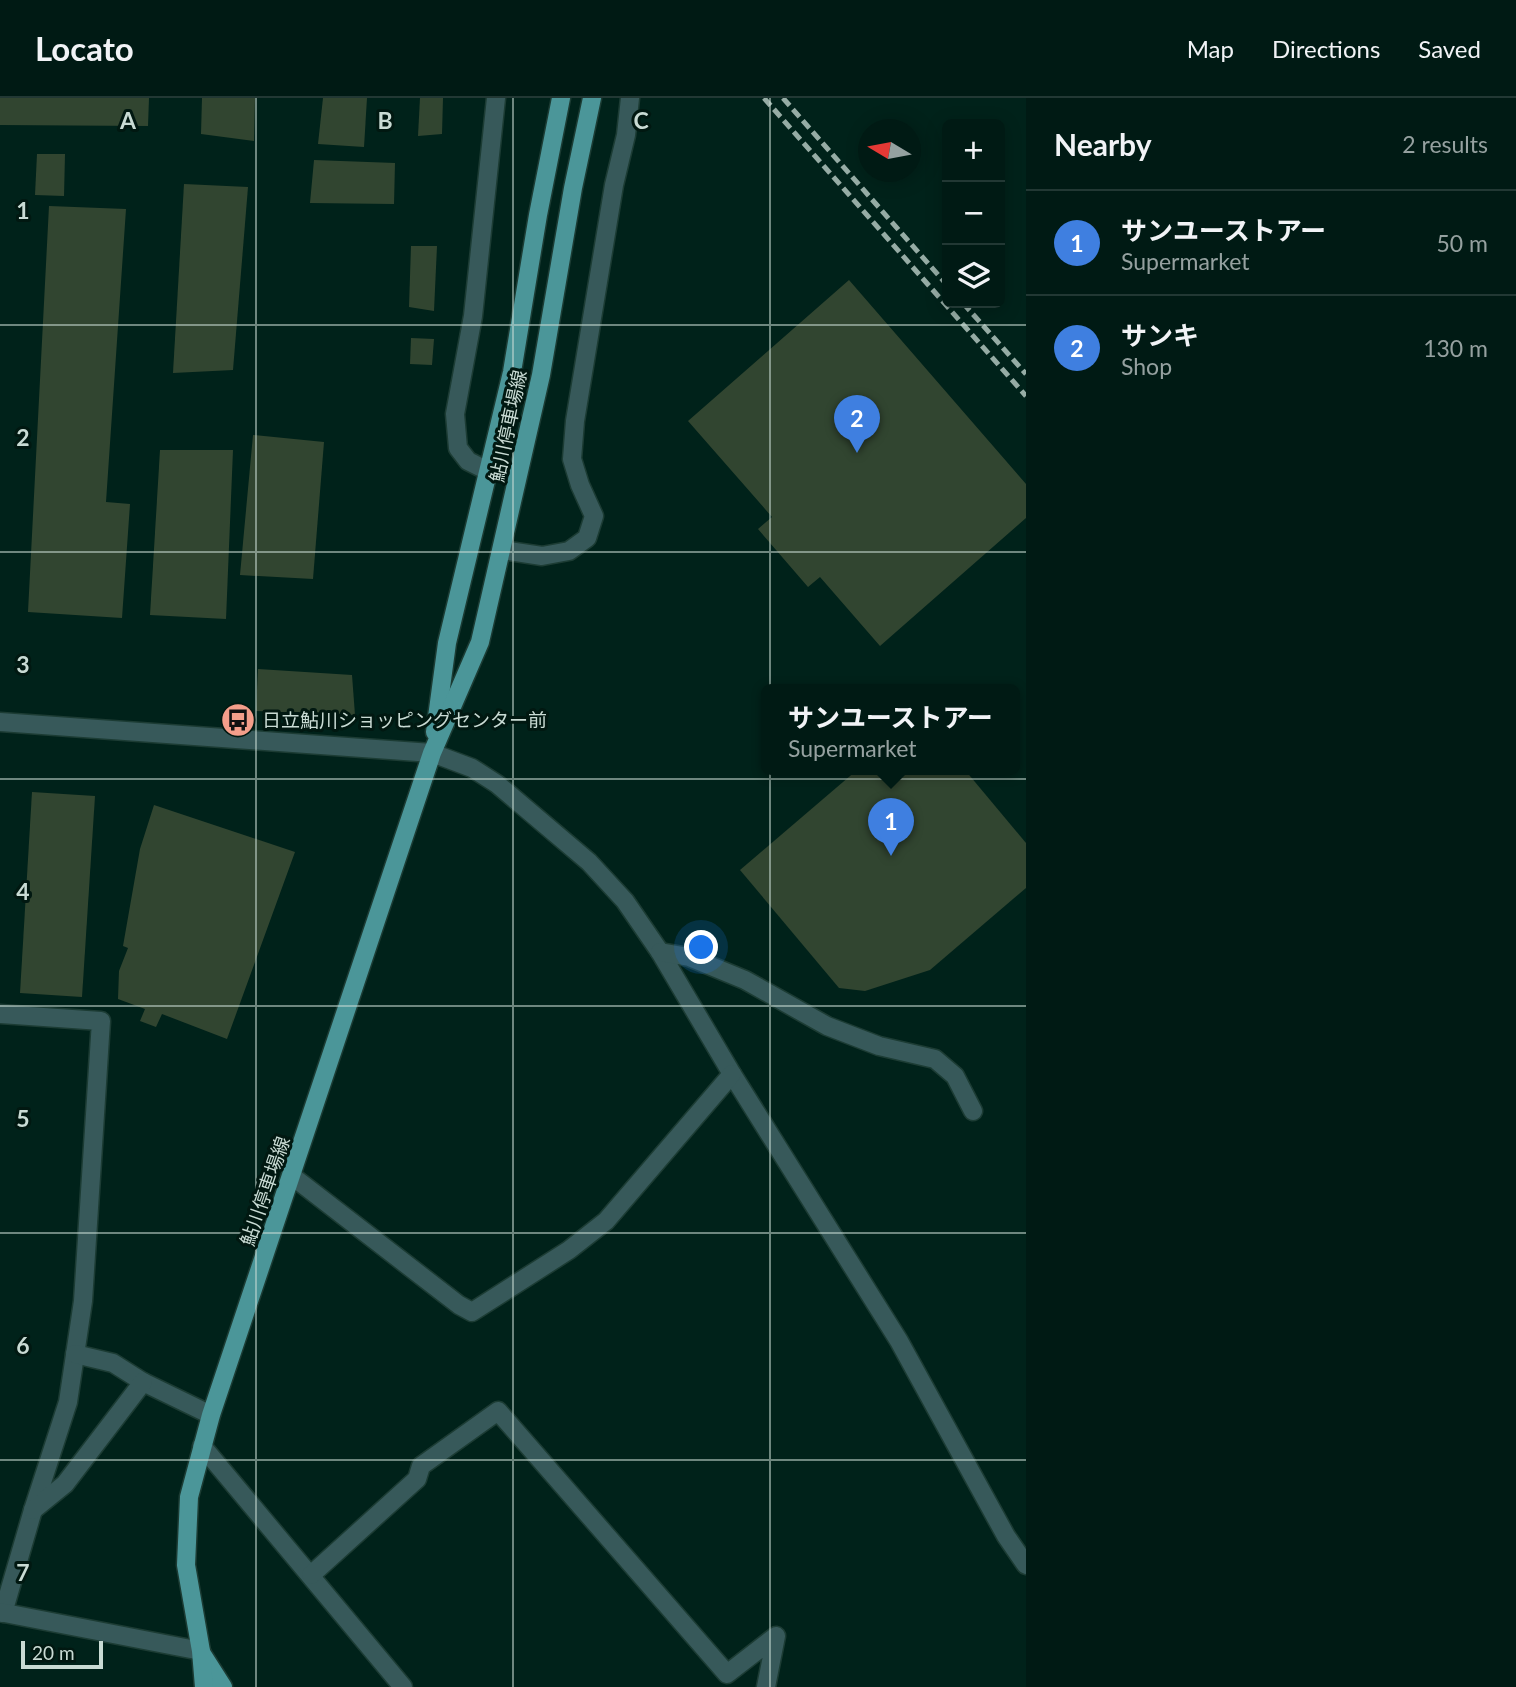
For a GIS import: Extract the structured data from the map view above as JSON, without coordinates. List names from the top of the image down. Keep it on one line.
{"streets":{"main road":["鮎川停車場線"]},"places":{"bus stop":["日立鮎川ショッピングセンター前"]},"scale_bar":"20 m","north":"left","page":{"header":"Locato","nav":["Map","Directions","Saved"],"heading":["Nearby","2 results"],"map_buttons":["+","−"],"list":[{"mark":"1","name":"サンユーストアー","note":"Supermarket","value":"50 m"},{"mark":"2","name":"サンキ","note":"Shop","value":"130 m"}],"pins":["2","1"],"popup":["サンユーストアー","Supermarket"],"scale":"20 m"},"grid":{"columns":["A","B","C"],"rows":["1","2","3","4","5","6","7"]}}
